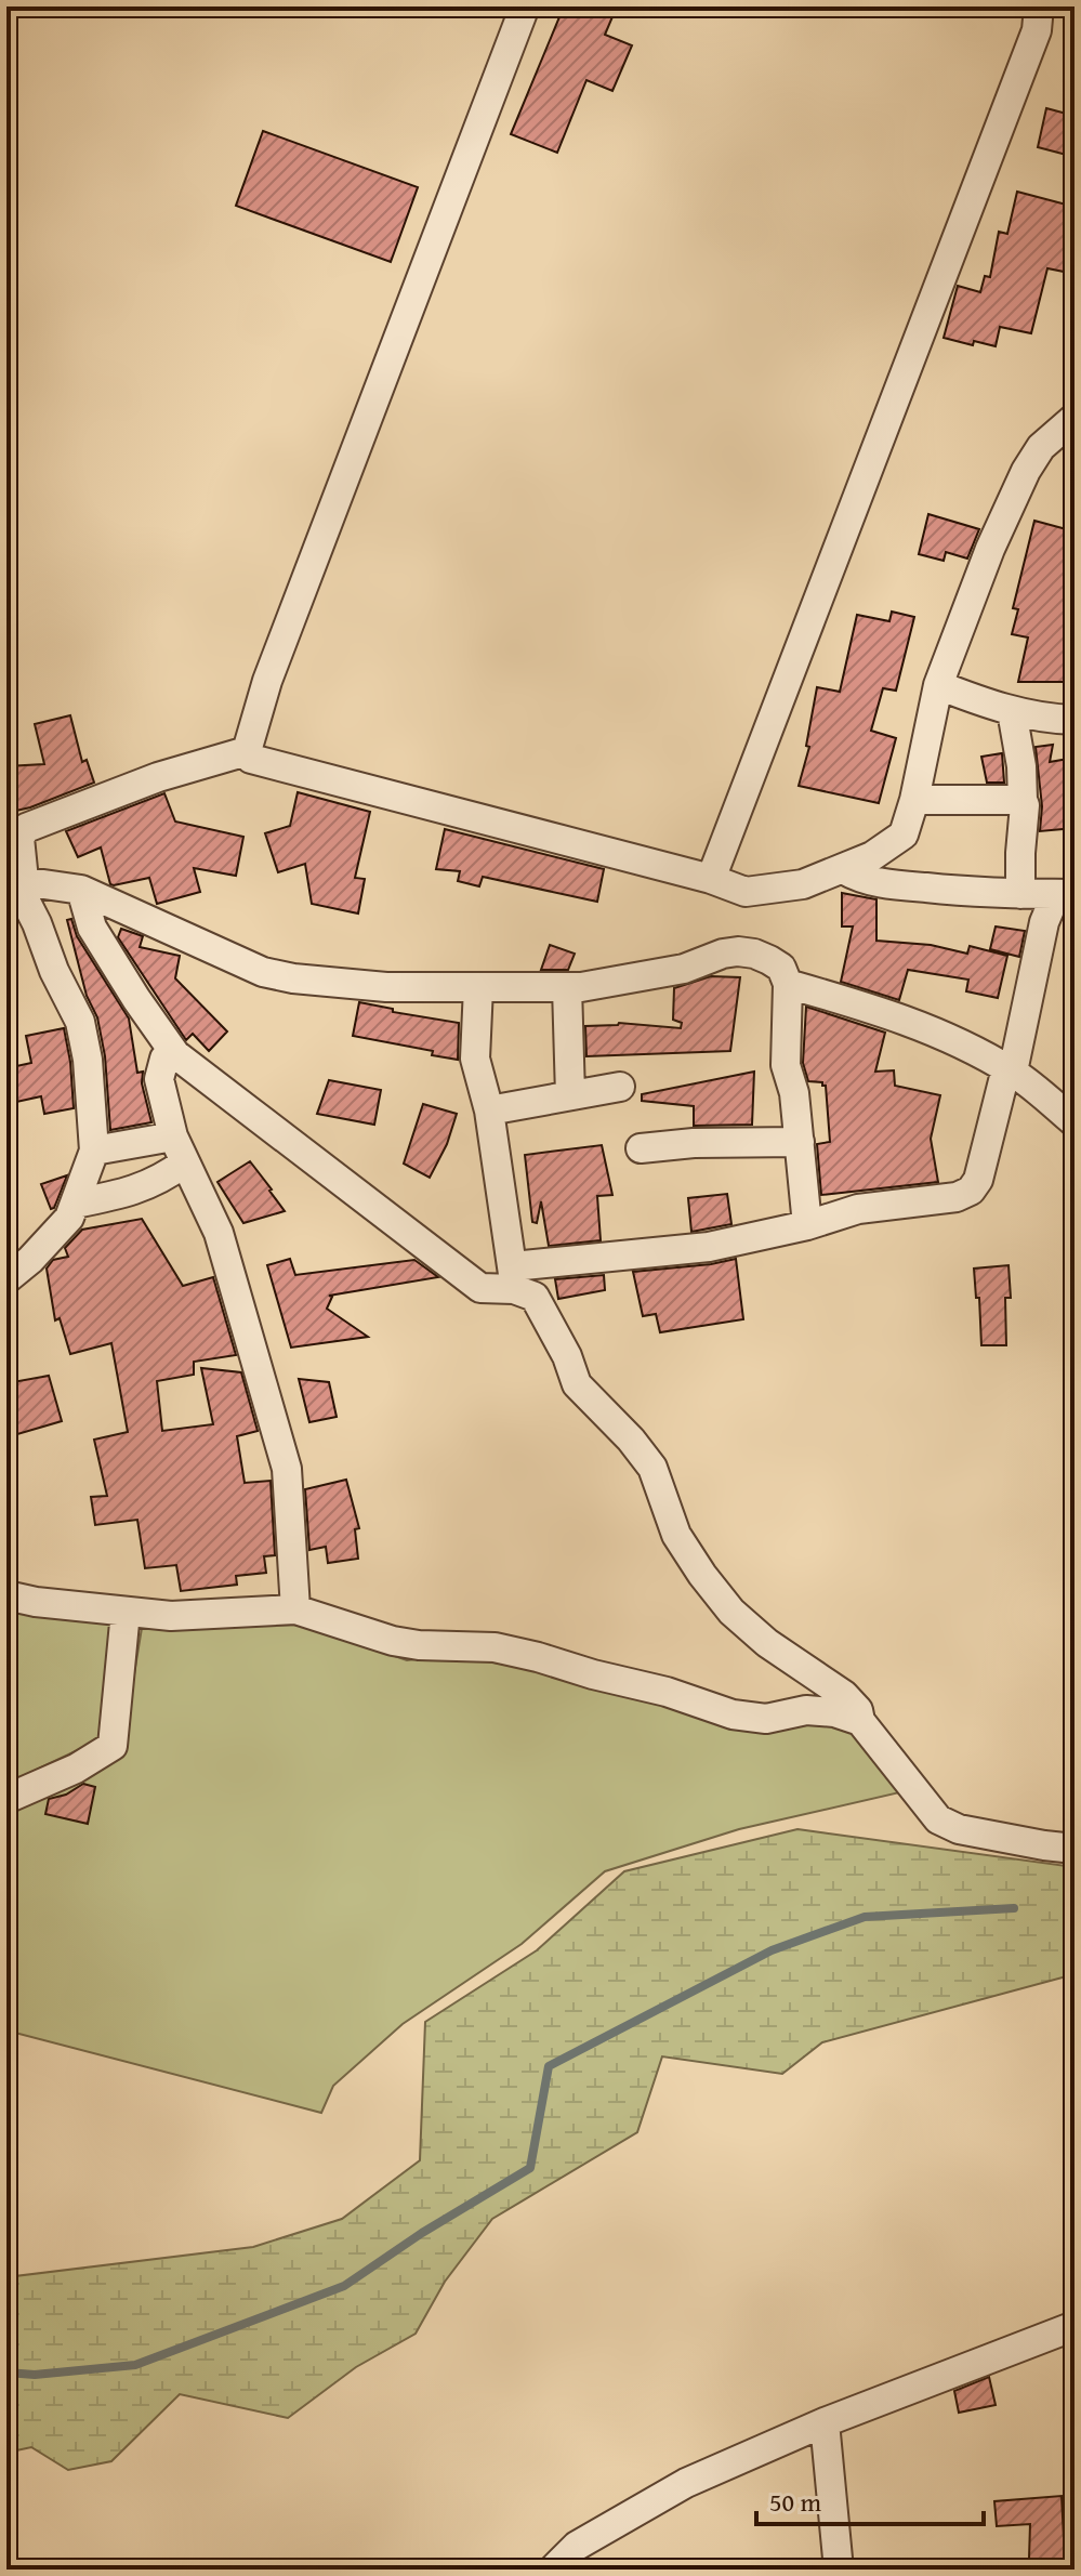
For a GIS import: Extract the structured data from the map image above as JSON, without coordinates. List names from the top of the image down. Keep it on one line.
{"scale_bar":"50 m"}
